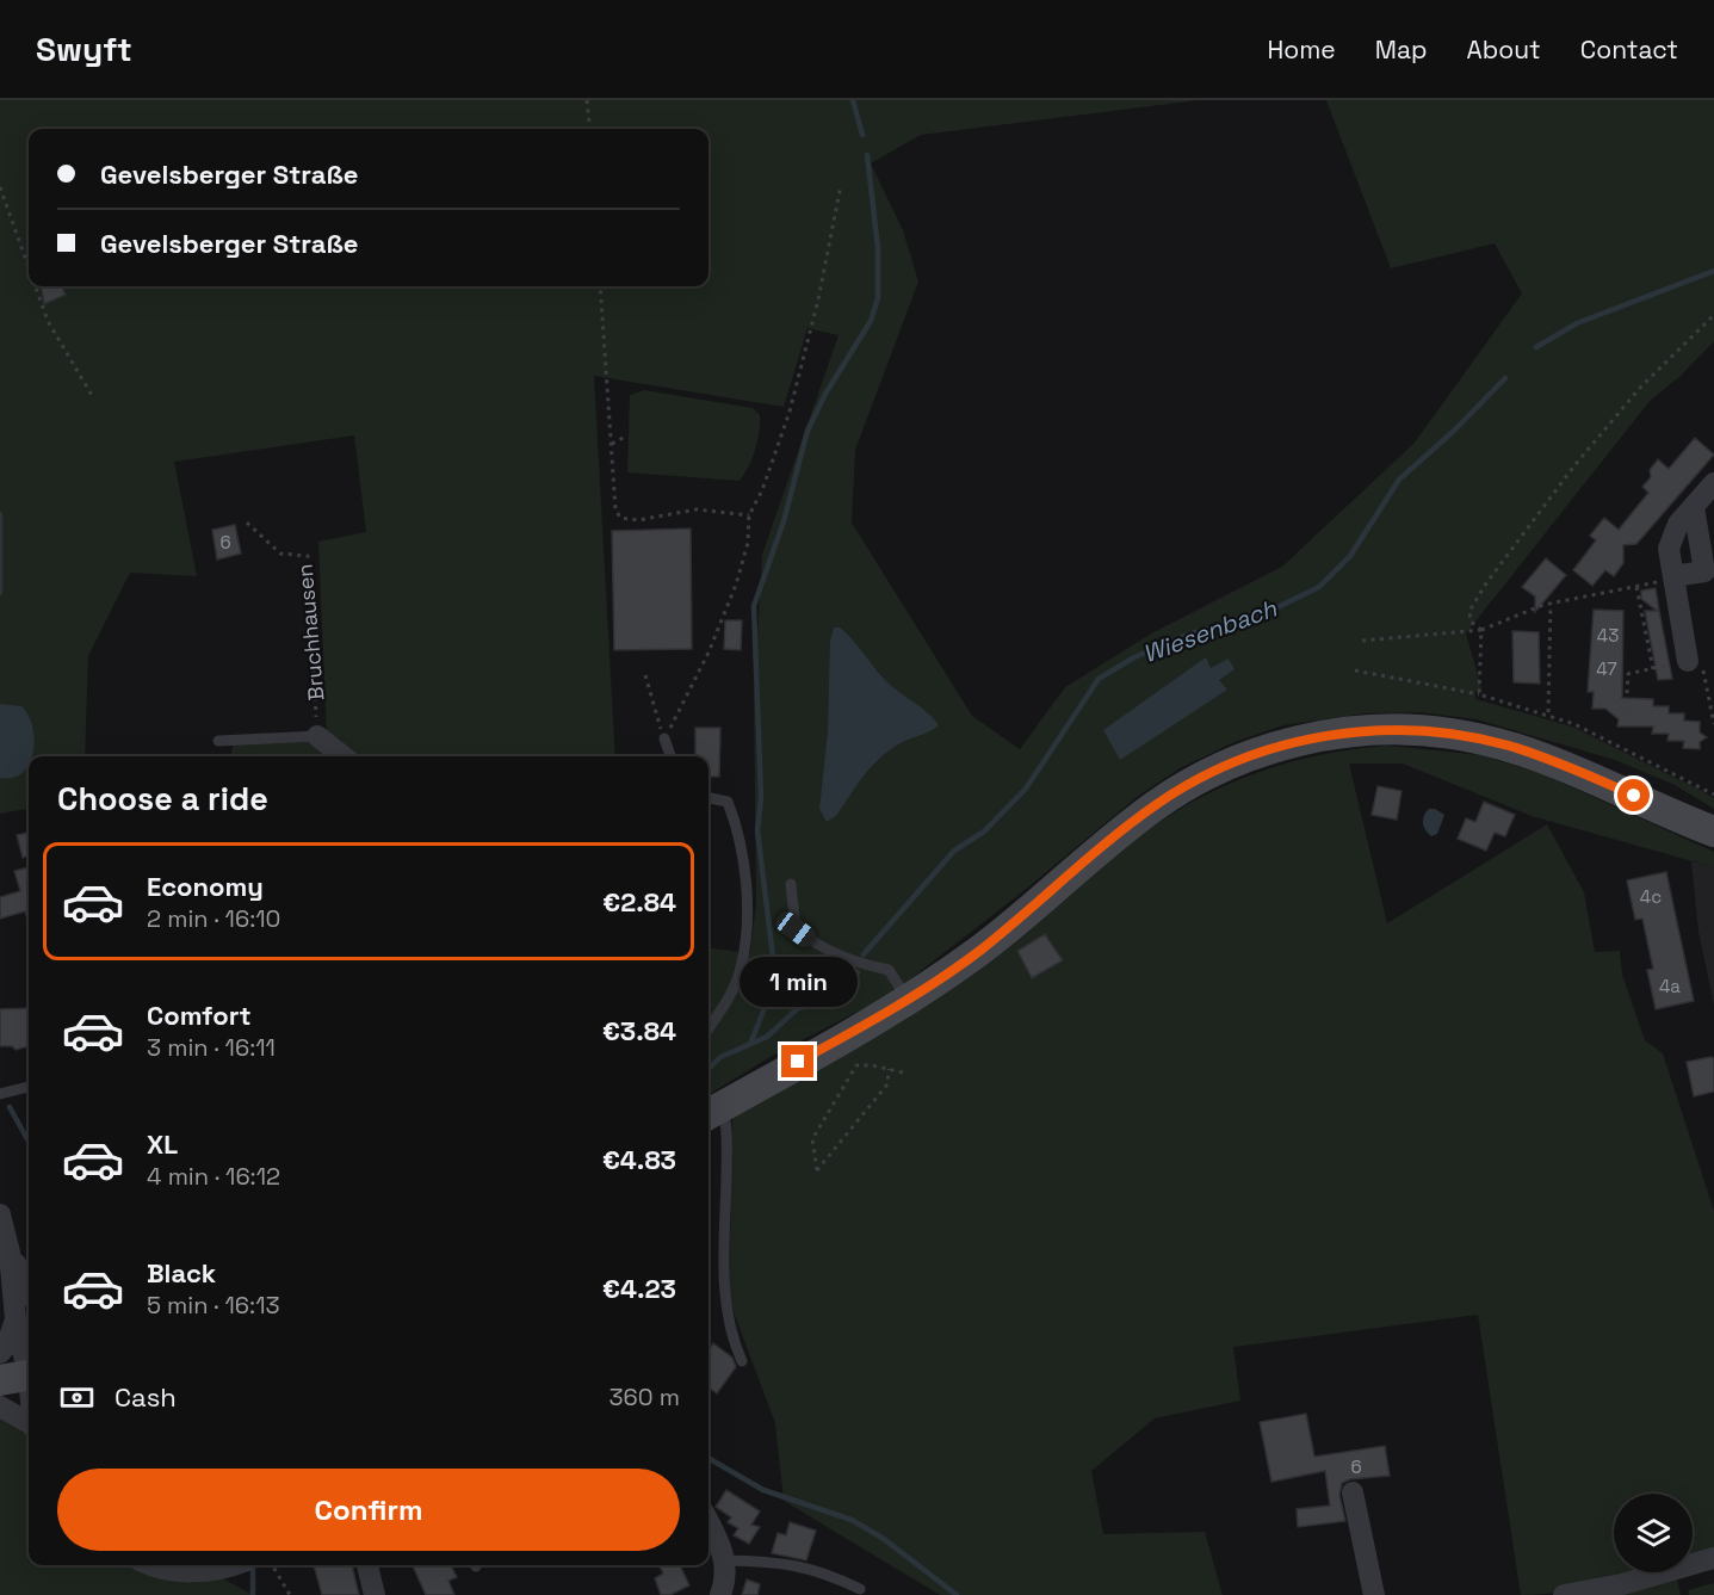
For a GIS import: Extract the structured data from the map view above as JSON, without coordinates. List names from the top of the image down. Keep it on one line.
{"streets":{"path":["Bruchhausen"]},"water":["Wiesenbach"],"house_numbers":["6","43","47","4c","4a","6"],"page":{"header":"Swyft","nav":["Home","Map","About","Contact"],"banner":["Gevelsberger Straße","Gevelsberger Straße"],"heading":"Choose a ride","list":[{"name":"Economy","note":"2 min · 16:10","value":"€2.84"},{"name":"Comfort","note":"3 min · 16:11","value":"€3.84"},{"name":"XL","note":"4 min · 16:12","value":"€4.83"},{"name":"Black","note":"5 min · 16:13","value":"€4.23"}],"bubble":"1 min","pay":["Cash","360 m"],"buttons":"Confirm"}}
